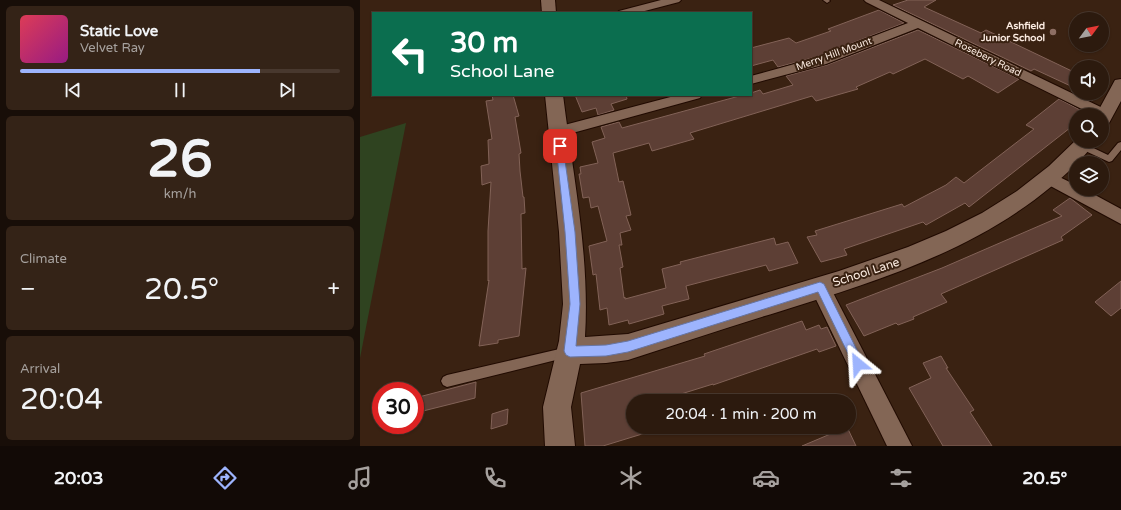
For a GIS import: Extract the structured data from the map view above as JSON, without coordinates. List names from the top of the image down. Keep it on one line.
{"streets":{"street":["Merry Hill Mount","Rosebery Road","School Lane"]},"crossings":[["Merry Hill Mount","Rosebery Road"]],"places":["Ashfield Junior School"],"north":"top right","page":{"turn":["30 m","School Lane"],"song":["Static Love","Velvet Ray"],"tile":[["26","km/h"],"Climate",["Arrival","20:04"]],"heat":["−","20.5°","+"],"limit":"30","trip":"20:04 · 1 min · 200 m","tabs":["20:03","20.5°"]}}
